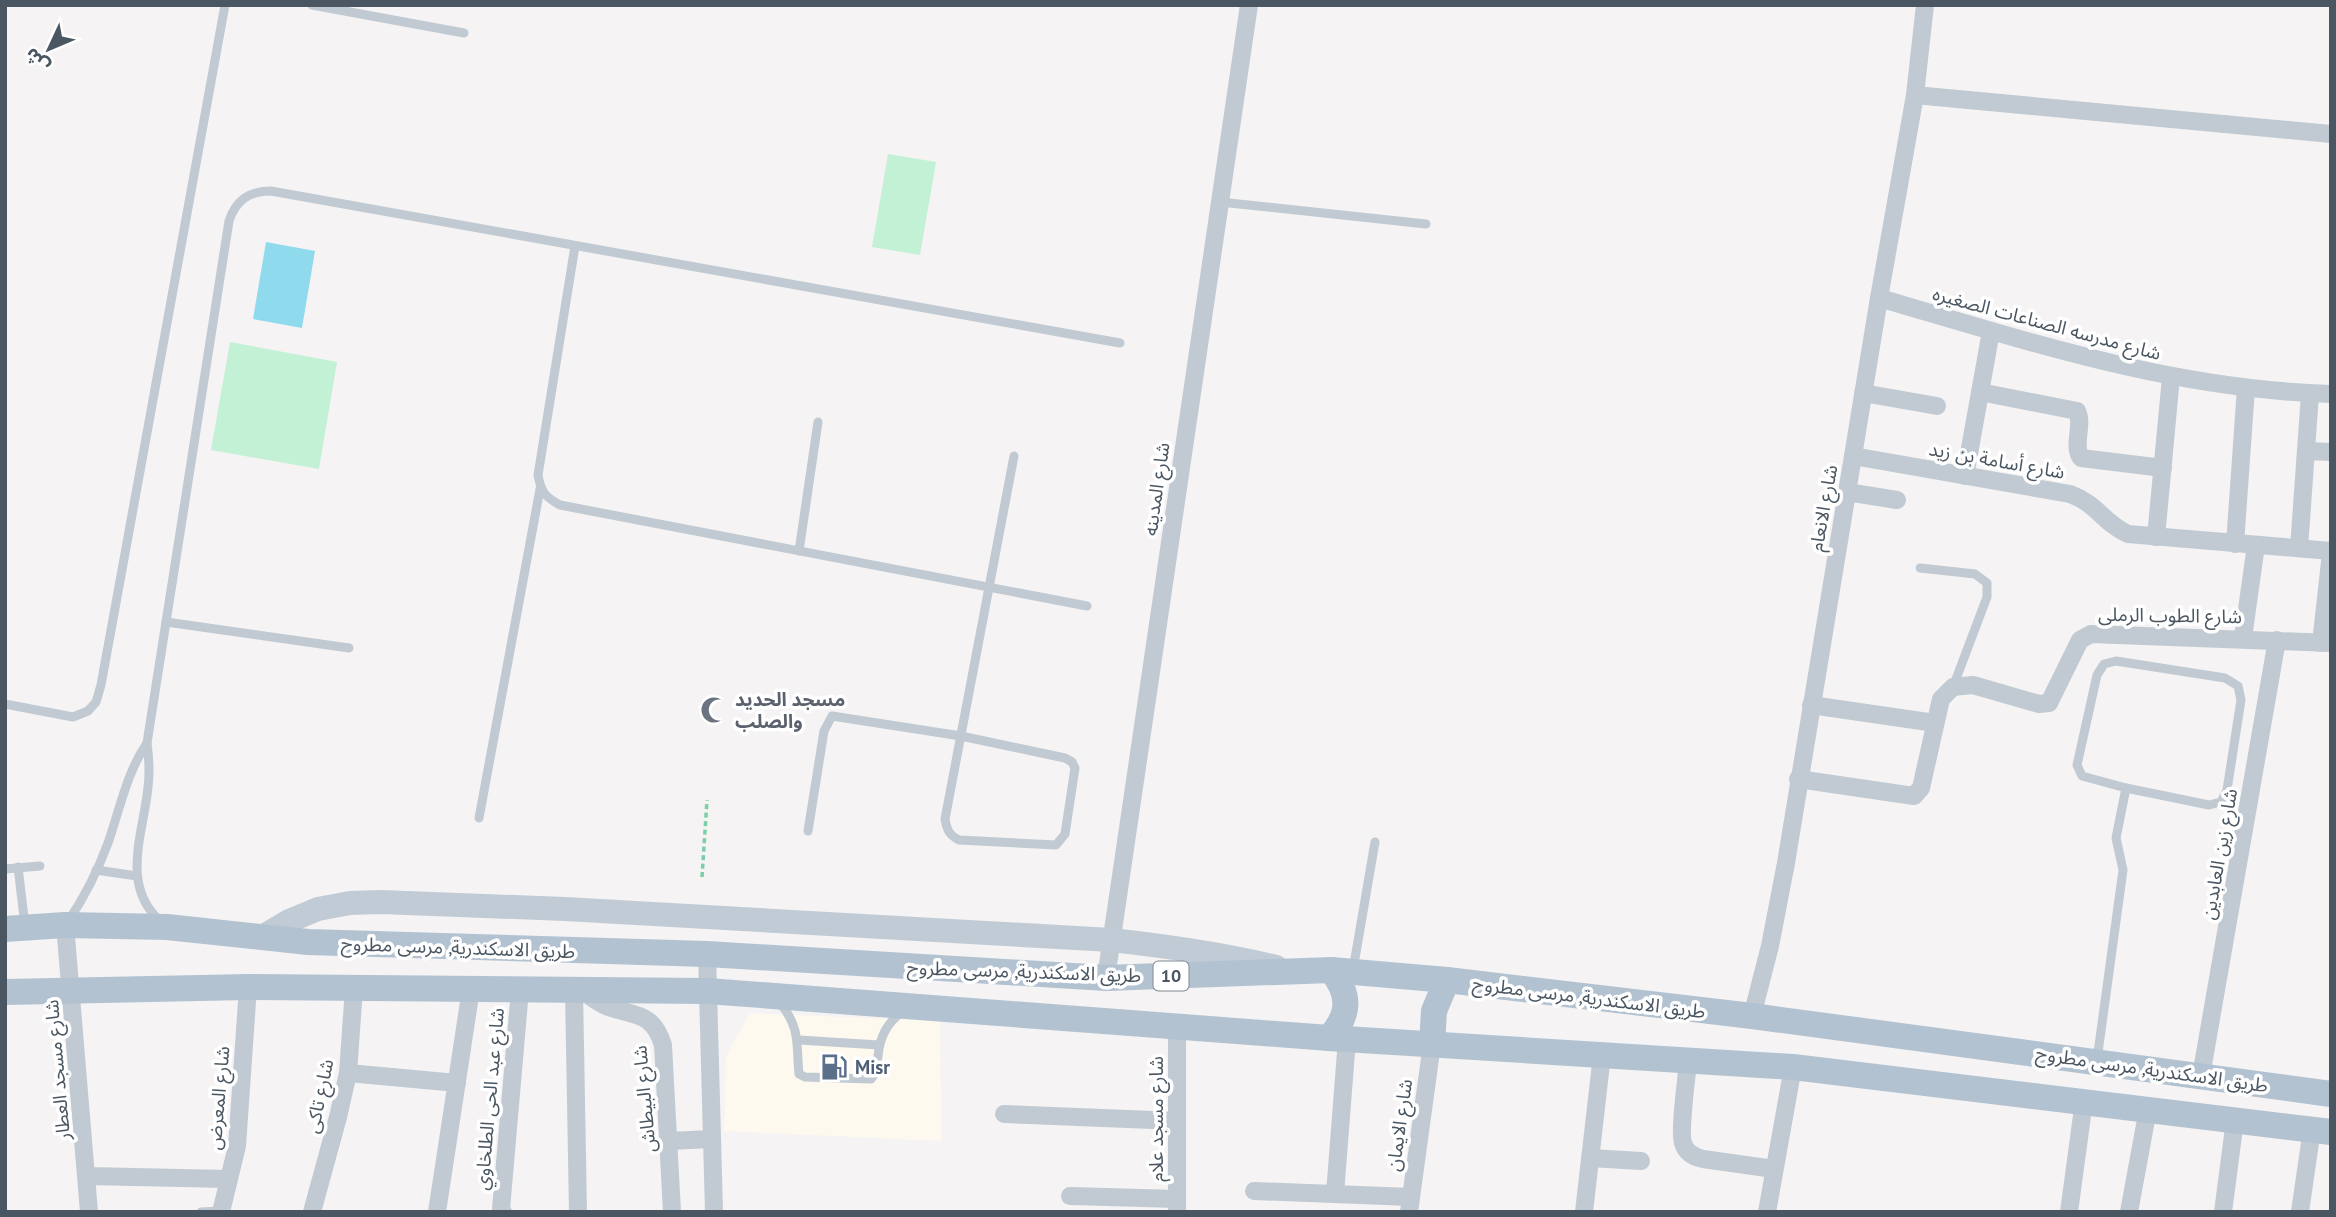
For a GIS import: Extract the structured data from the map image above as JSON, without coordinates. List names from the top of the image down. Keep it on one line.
{"streets":{"main road":["طريق الاسكندرية, مرسى مطروح","10"],"street":["شارع مدرسه الصناعات الصغيره","شارع أسامة بن زيد","شارع المدينه","شارع الانعام","شارع الطوب الرملى","شارع زين العابدين","شارع مسجد العطار","شارع تاكى","شارع المعرض","شارع عبد الحى الطلخاوي","شارع البيطاش","شارع مسجد علام","شارع الايمان"]},"crossings":[["شارع مدرسه الصناعات الصغيره","شارع الانعام"],["شارع أسامة بن زيد","شارع الانعام"],["شارع المدينه","طريق الاسكندرية, مرسى مطروح"],["شارع الانعام","طريق الاسكندرية, مرسى مطروح"],["شارع الطوب الرملى","شارع زين العابدين"],["شارع زين العابدين","طريق الاسكندرية, مرسى مطروح"],["طريق الاسكندرية, مرسى مطروح","شارع مسجد العطار"],["طريق الاسكندرية, مرسى مطروح","شارع تاكى"],["طريق الاسكندرية, مرسى مطروح","شارع المعرض"],["طريق الاسكندرية, مرسى مطروح","شارع عبد الحى الطلخاوي"],["طريق الاسكندرية, مرسى مطروح","شارع البيطاش"],["طريق الاسكندرية, مرسى مطروح","شارع مسجد علام"],["طريق الاسكندرية, مرسى مطروح","شارع الايمان"]],"places":{"mosque":["مسجد الحديد والصلب"],"fuel station":["Misr"]},"north":"bottom left"}
